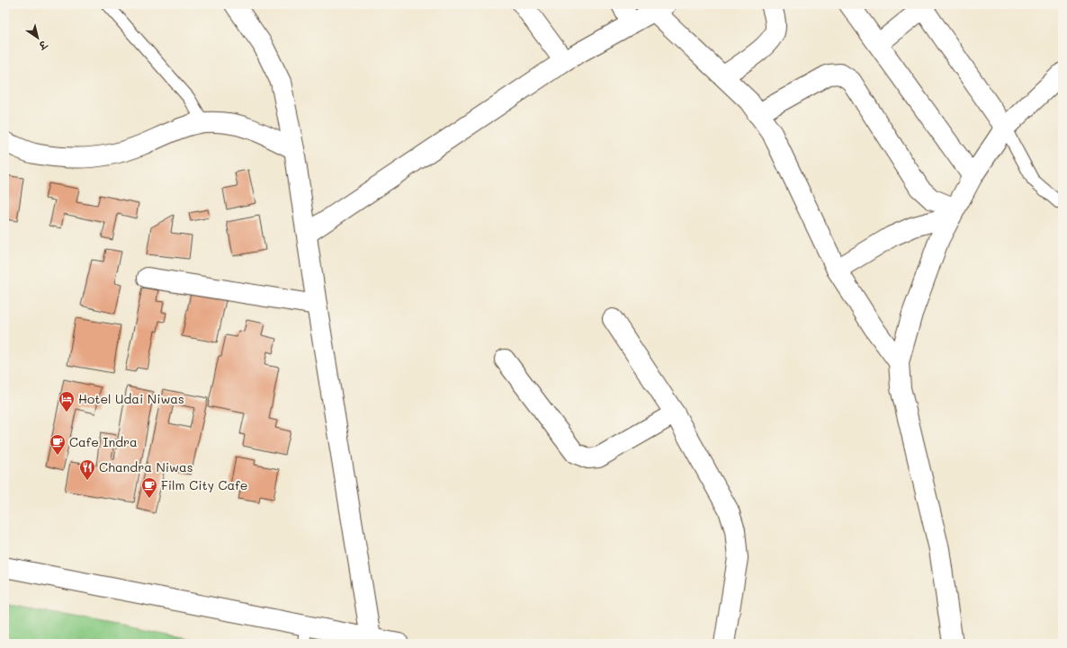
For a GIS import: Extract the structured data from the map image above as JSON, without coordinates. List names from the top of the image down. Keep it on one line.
{"places":{"hotel":["Hotel Udai Niwas"],"cafe":["Cafe Indra","Film City Cafe"],"restaurant":["Chandra Niwas"]},"north":"bottom right"}
